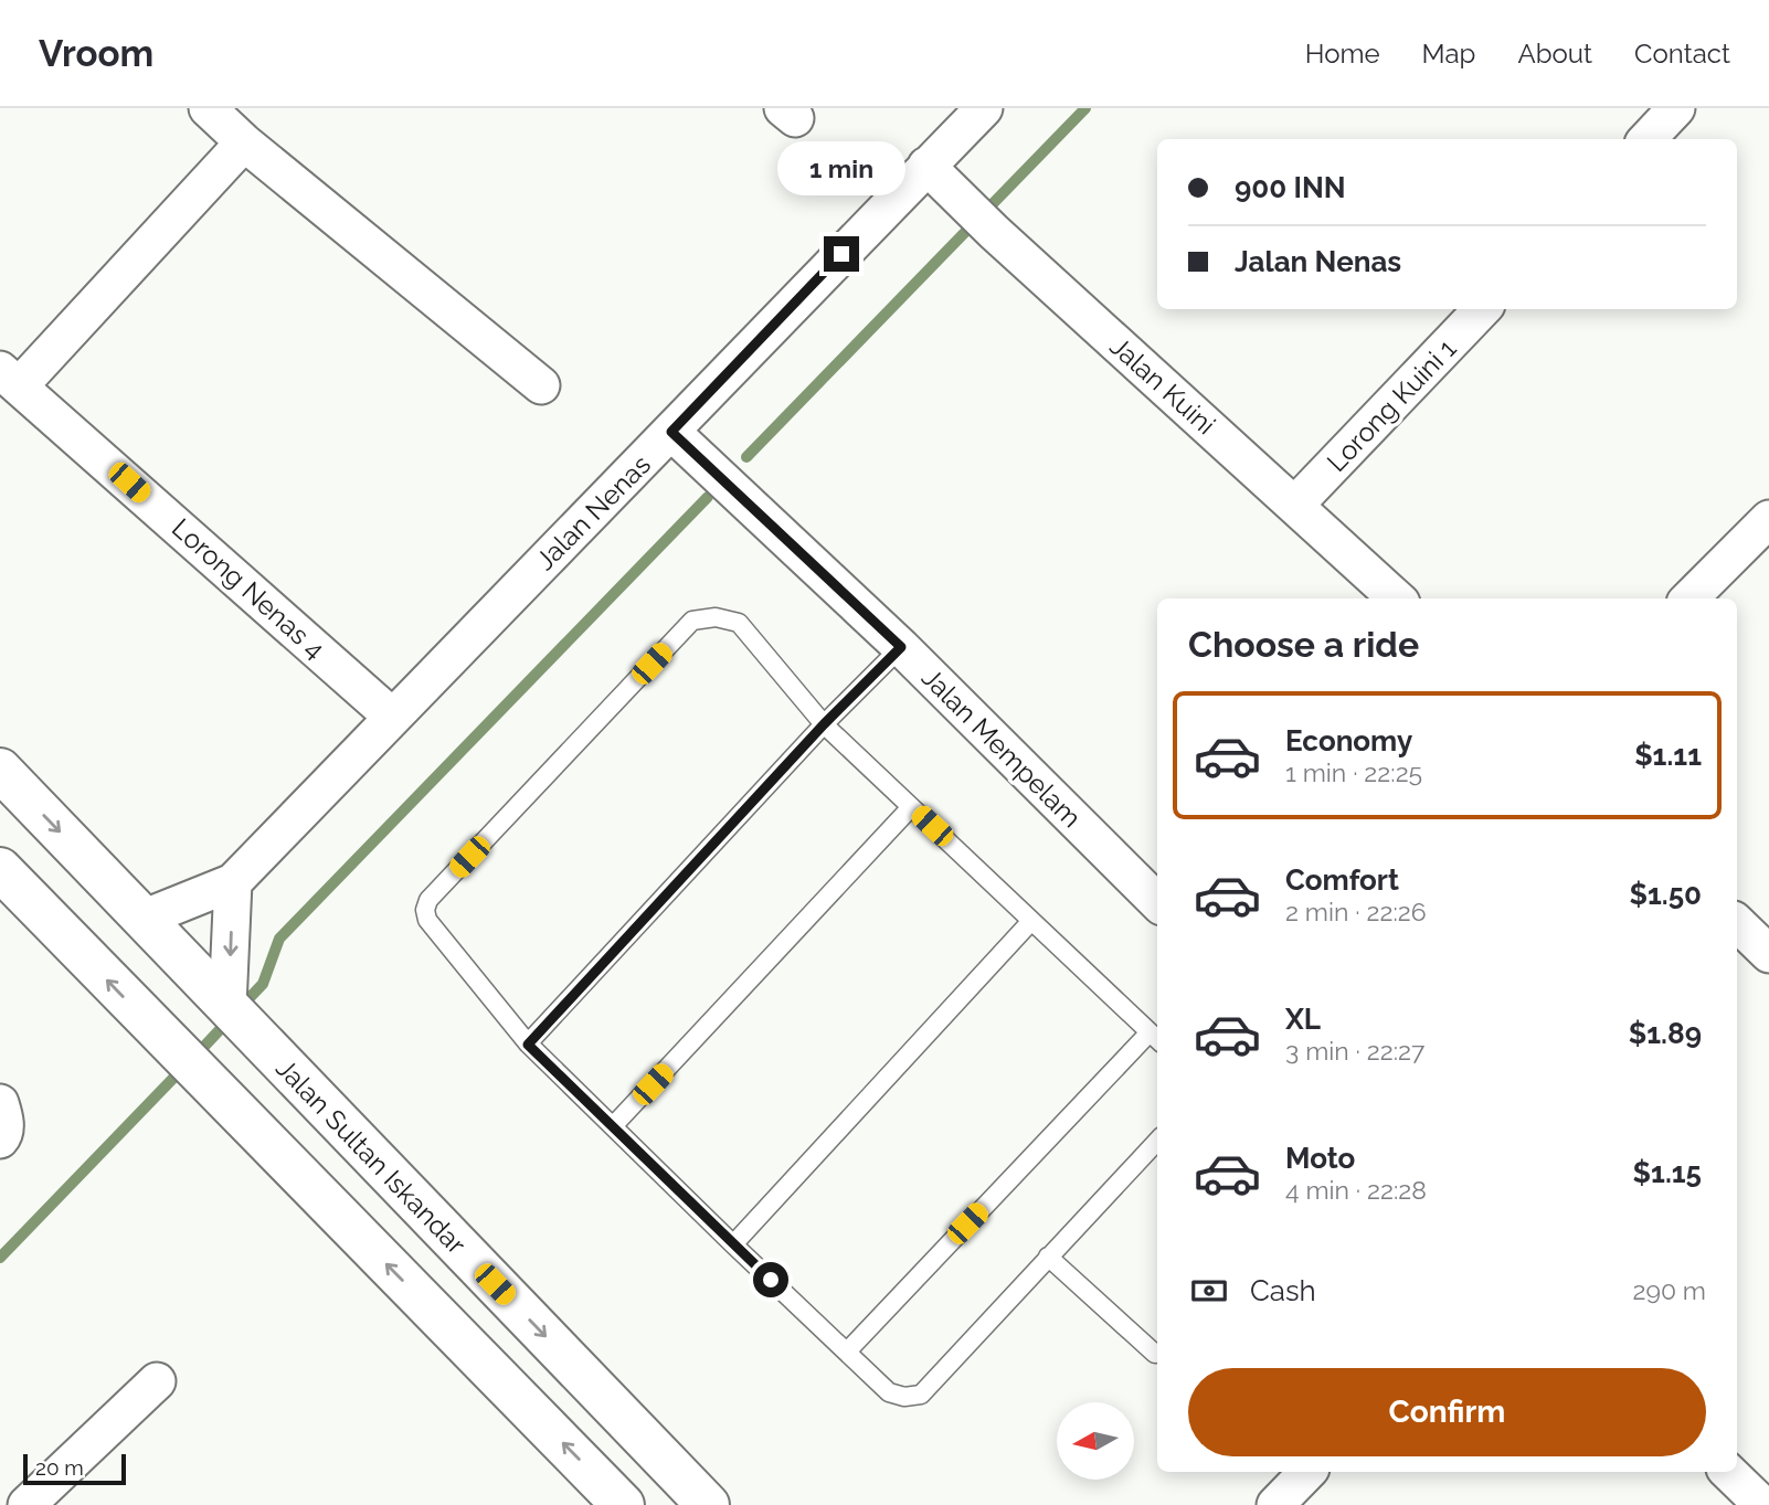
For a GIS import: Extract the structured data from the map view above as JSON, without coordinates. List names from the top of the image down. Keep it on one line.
{"streets":{"main road":["Jalan Sultan Iskandar"],"street":["Jalan Kuini","Lorong Kuini 1","Jalan Nenas","Lorong Nenas 4","Jalan Mempelam"]},"crossings":[["Jalan Kuini","Lorong Kuini 1"],["Jalan Kuini","Jalan Nenas"],["Jalan Nenas","Lorong Nenas 4"],["Jalan Nenas","Jalan Mempelam"],["Jalan Nenas","Jalan Sultan Iskandar"]],"scale_bar":"20 m","north":"left","page":{"header":"Vroom","nav":["Home","Map","About","Contact"],"banner":["900 INN","Jalan Nenas"],"bubble":"1 min","heading":"Choose a ride","list":[{"name":"Economy","note":"1 min · 22:25","value":"$1.11"},{"name":"Comfort","note":"2 min · 22:26","value":"$1.50"},{"name":"XL","note":"3 min · 22:27","value":"$1.89"},{"name":"Moto","note":"4 min · 22:28","value":"$1.15"}],"pay":["Cash","290 m"],"buttons":"Confirm","scale":"20 m"}}
